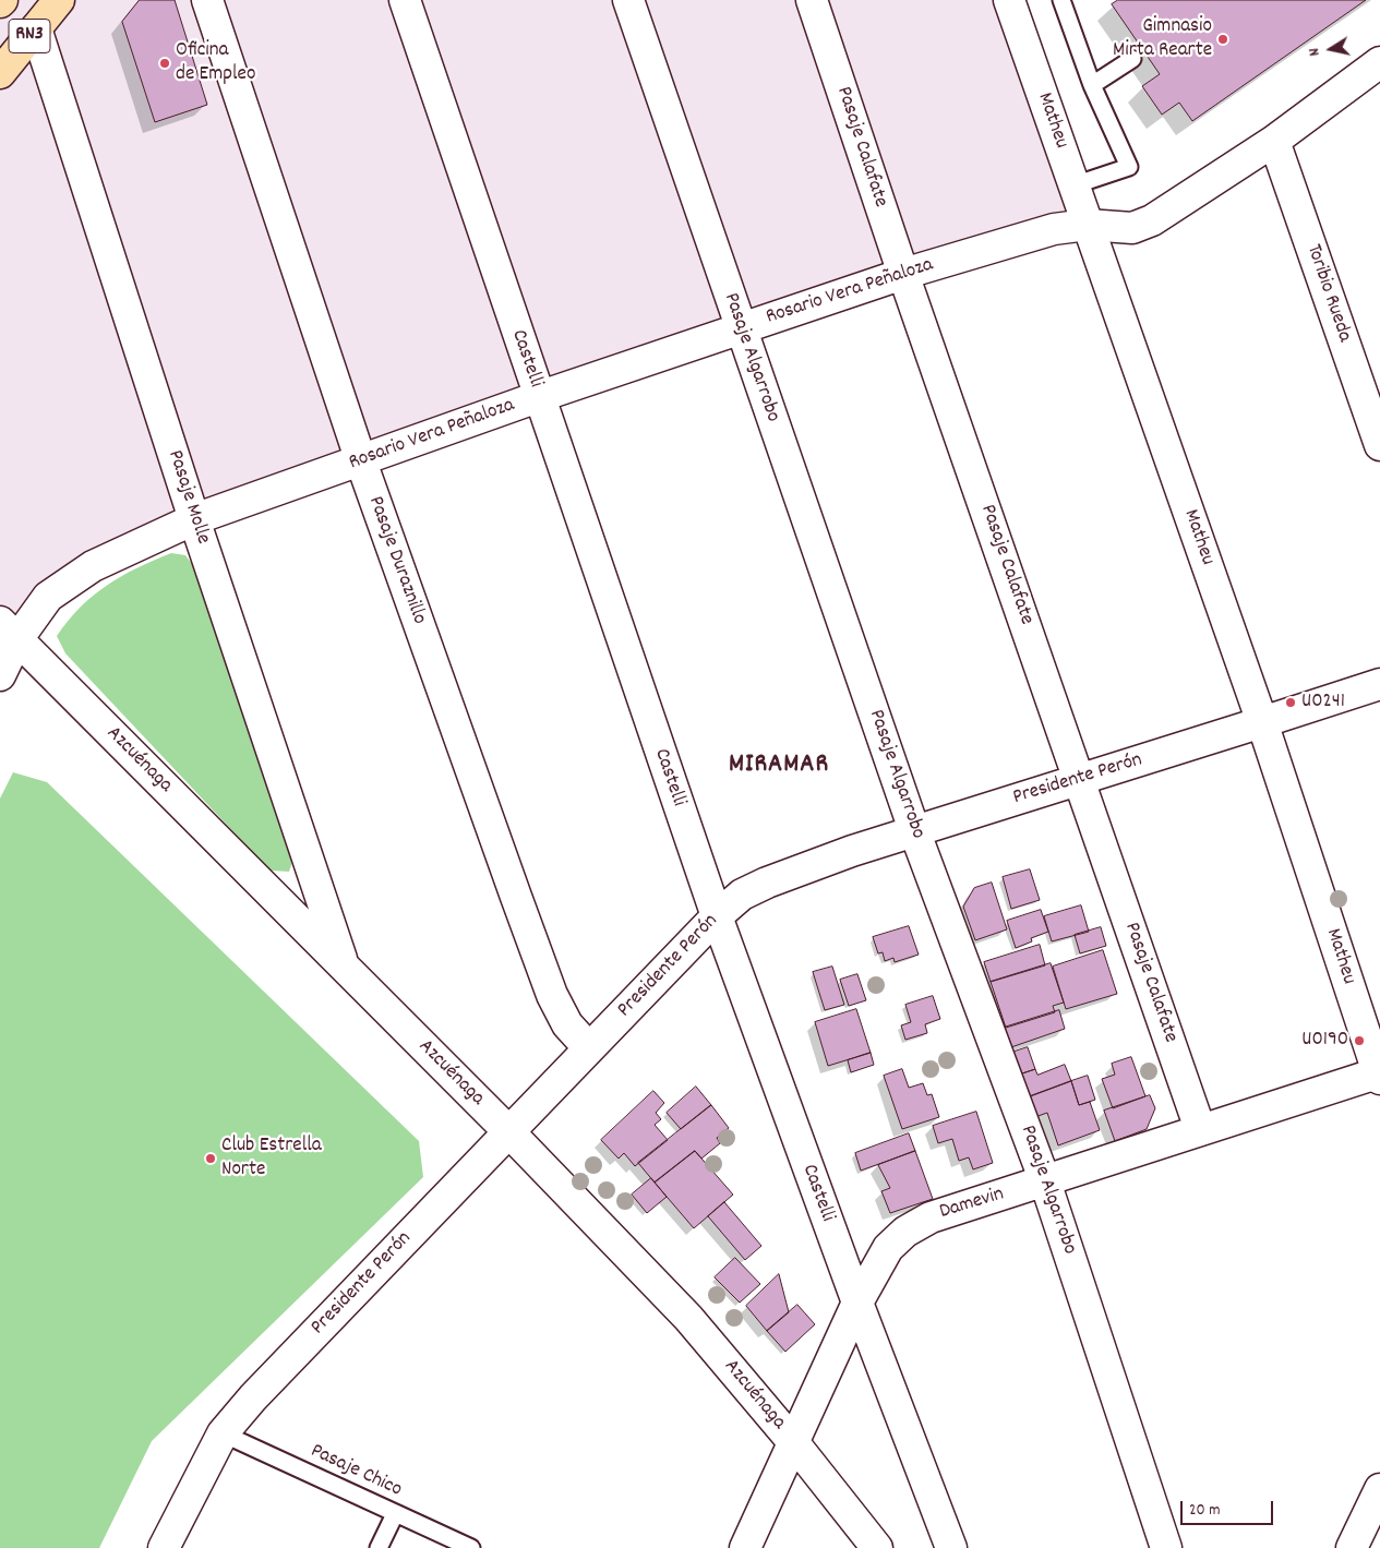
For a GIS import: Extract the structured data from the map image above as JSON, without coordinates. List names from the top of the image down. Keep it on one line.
{"streets":{"highway":["RN3"],"street":["Matheu","Pasaje Calafate","Rosario Vera Peñaloza","Toribio Rueda","Pasaje Algarrobo","Castelli","Pasaje Molle","Pasaje Duraznillo","Azcuénaga","Presidente Perón","Damevin"],"lane":["Pasaje Chico"]},"crossings":[["RN3","Pasaje Molle"],["Matheu","Rosario Vera Peñaloza"],["Matheu","Presidente Perón"],["Matheu","Damevin"],["Pasaje Calafate","Rosario Vera Peñaloza"],["Pasaje Calafate","Presidente Perón"],["Pasaje Calafate","Damevin"],["Rosario Vera Peñaloza","Toribio Rueda"],["Rosario Vera Peñaloza","Pasaje Algarrobo"],["Rosario Vera Peñaloza","Castelli"],["Rosario Vera Peñaloza","Pasaje Molle"],["Rosario Vera Peñaloza","Pasaje Duraznillo"],["Rosario Vera Peñaloza","Azcuénaga"],["Pasaje Algarrobo","Presidente Perón"],["Pasaje Algarrobo","Damevin"],["Castelli","Presidente Perón"],["Castelli","Damevin"],["Pasaje Molle","Azcuénaga"],["Pasaje Duraznillo","Presidente Perón"],["Azcuénaga","Presidente Perón"],["Azcuénaga","Damevin"],["Presidente Perón","Pasaje Chico"]],"districts":["MIRAMAR"],"places":["Gimnasio Mirta Rearte","Oficina de Empleo","U0241","U0190","Club Estrella Norte"],"scale_bar":"20 m","north":"left"}
